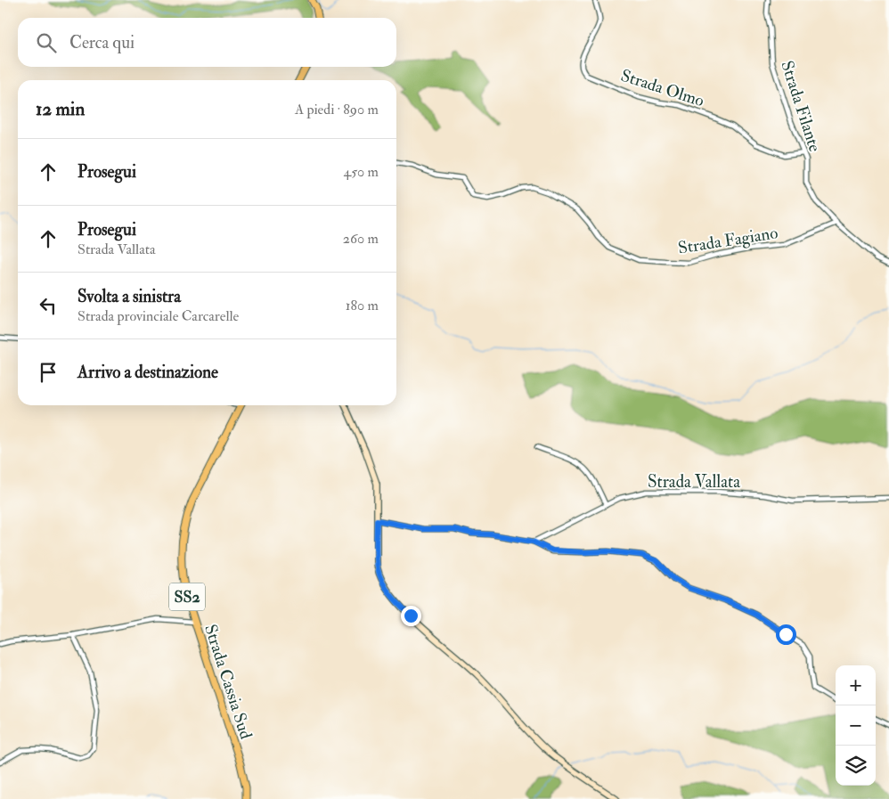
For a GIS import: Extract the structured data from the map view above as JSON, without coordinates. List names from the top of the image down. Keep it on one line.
{"streets":{"main road":["SS2","Strada Cassia Sud"],"street":["Strada Olmo","Strada Filante","Strada Fagiano","Strada Vallata"]},"crossings":[["Strada Olmo","Strada Filante"],["Strada Filante","Strada Fagiano"]],"page":{"search":"Cerca qui","heading":["12 min","A piedi · 890 m"],"list":[["Prosegui","450 m"],["Prosegui","Strada Vallata","260 m"],["Svolta a sinistra","Strada provinciale Carcarelle","180 m"],"Arrivo a destinazione"],"map_buttons":["+","−"]}}
